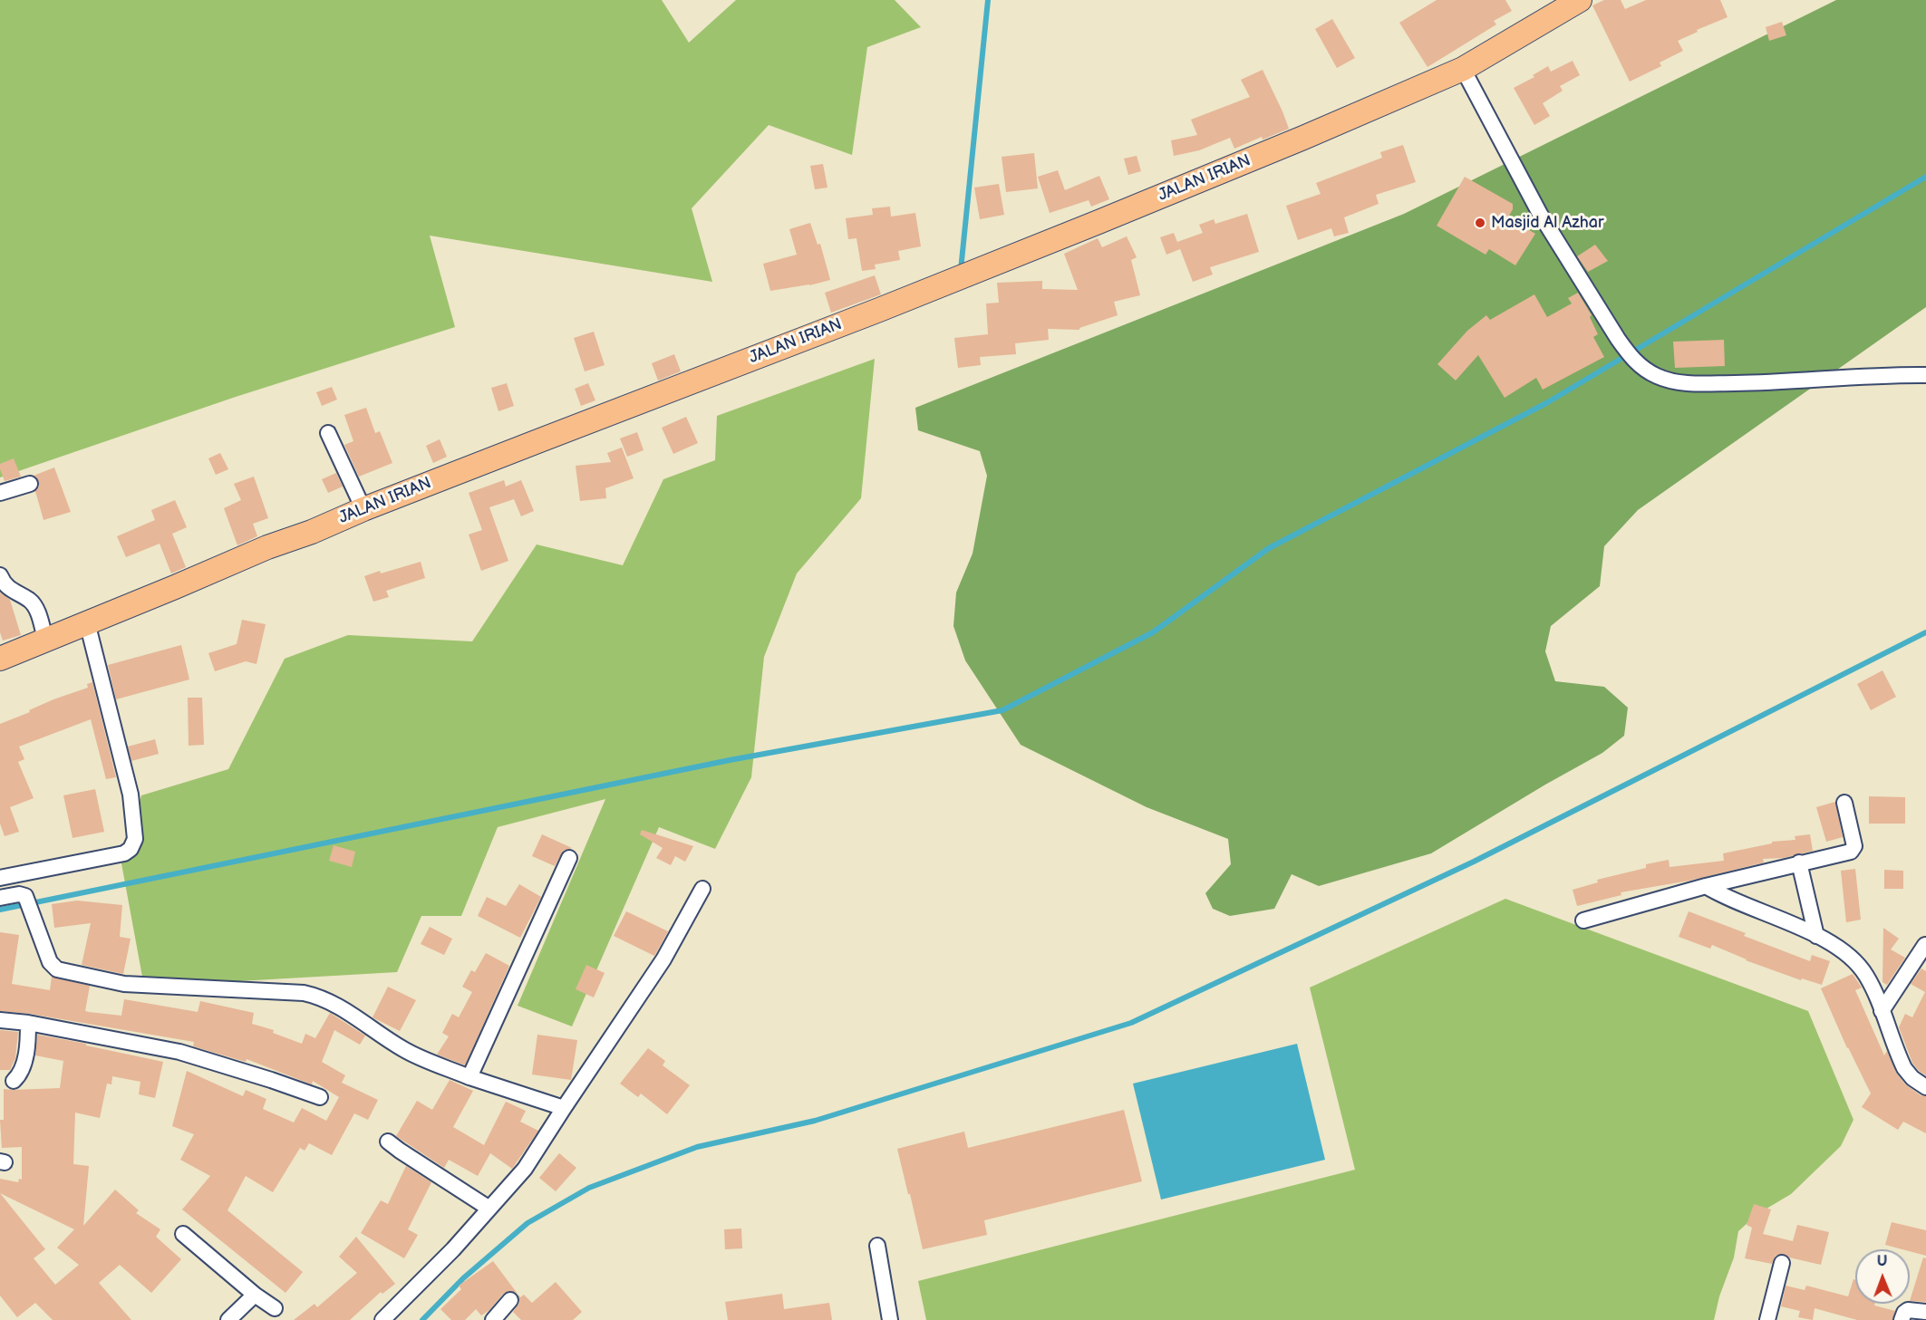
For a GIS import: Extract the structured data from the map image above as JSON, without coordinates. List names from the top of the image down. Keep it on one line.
{"streets":{"main road":["JALAN IRIAN"]},"places":["Masjid Al Azhar"],"north":"top"}
